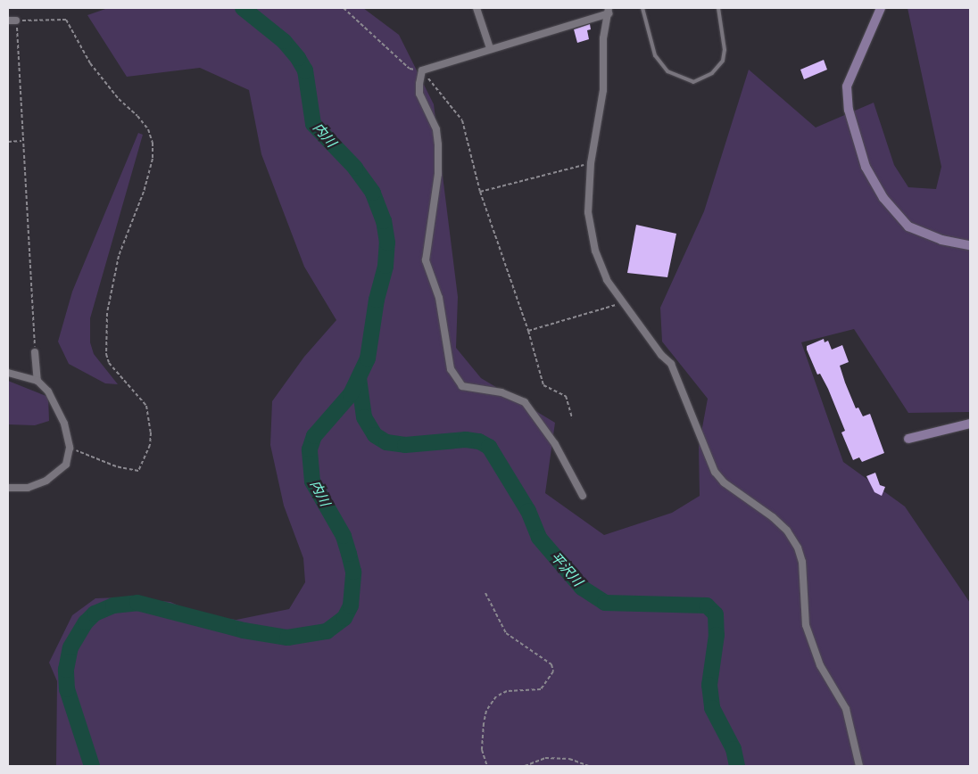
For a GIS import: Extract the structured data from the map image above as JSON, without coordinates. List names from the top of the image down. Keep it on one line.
{"water":["内川","平沢川"]}
